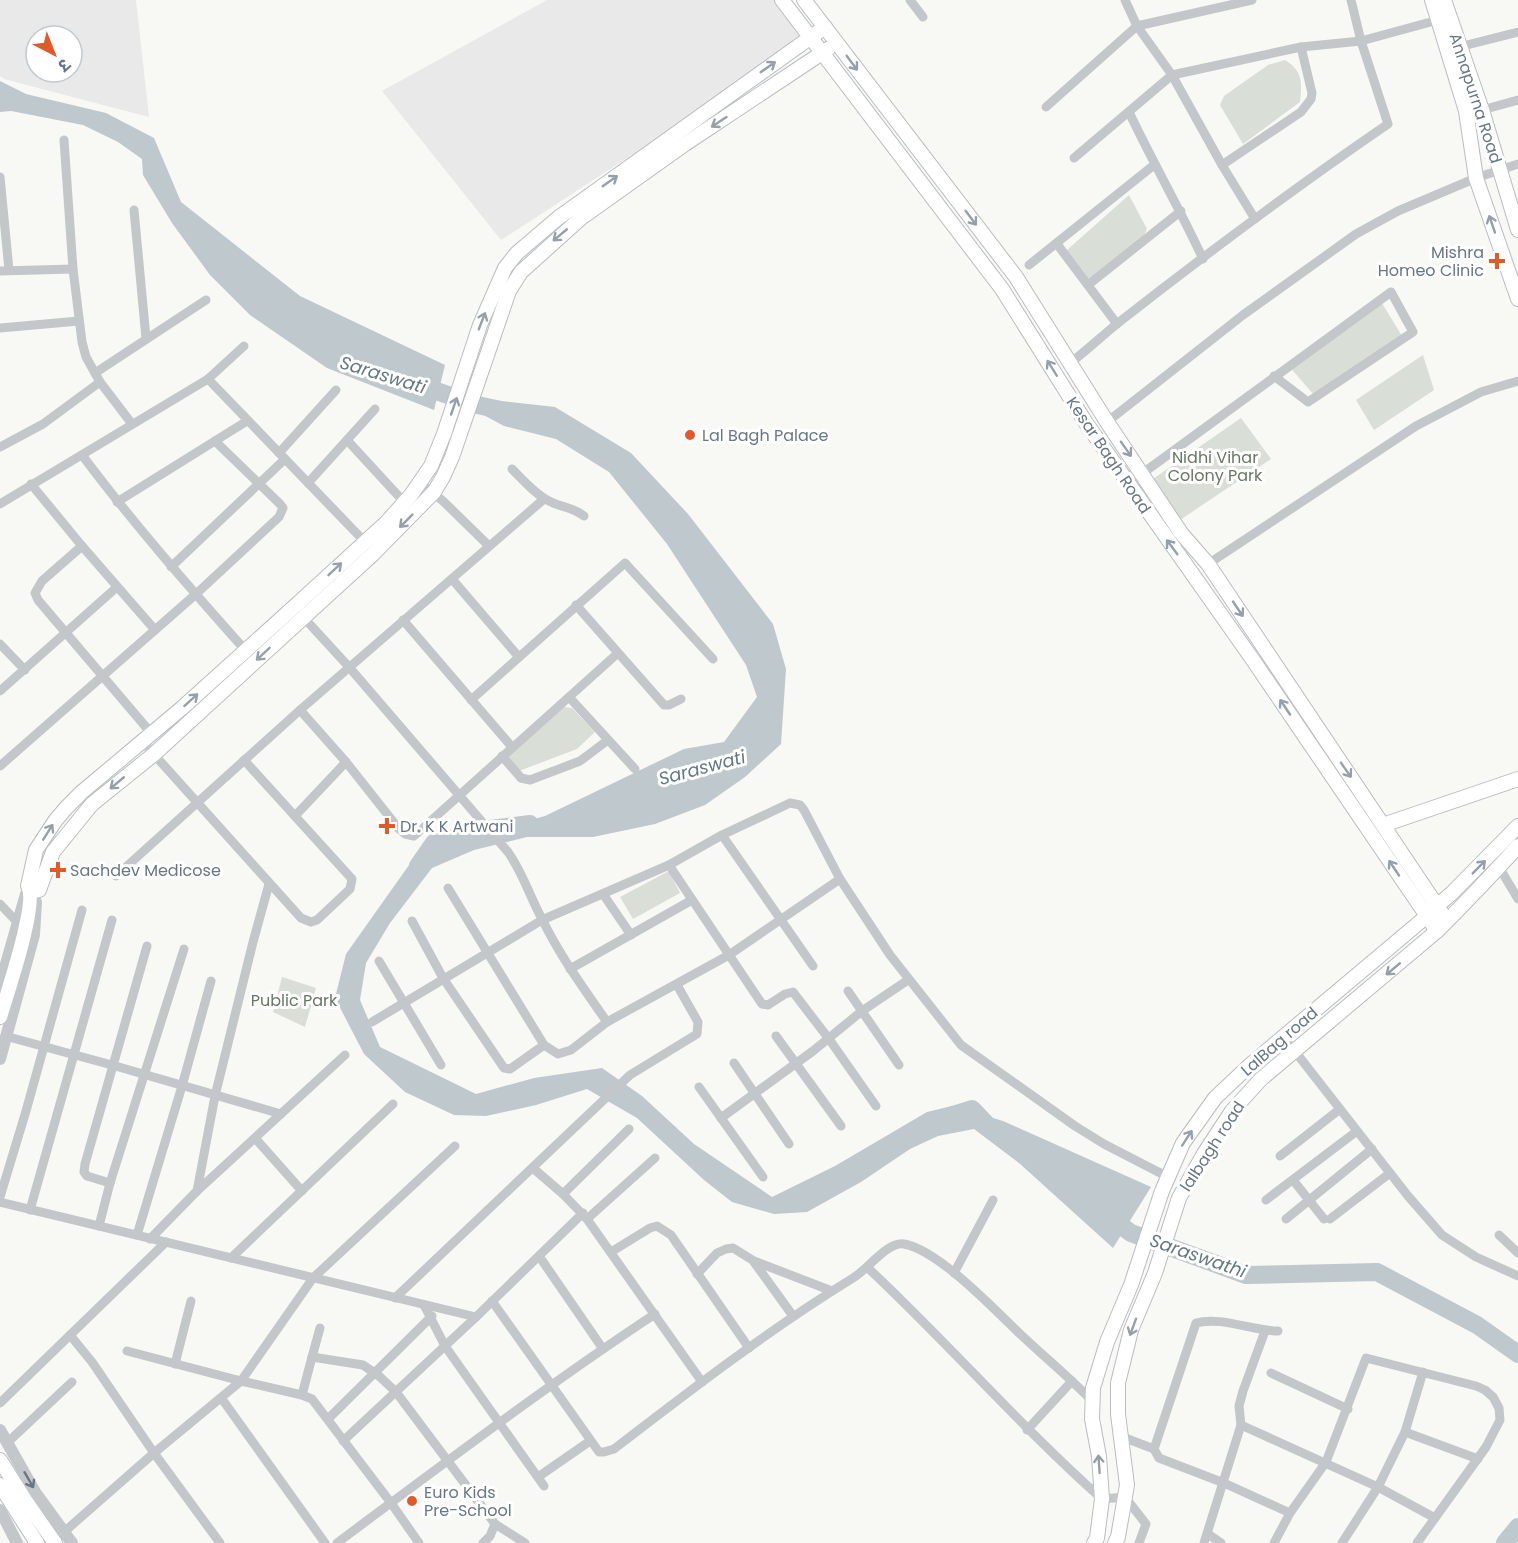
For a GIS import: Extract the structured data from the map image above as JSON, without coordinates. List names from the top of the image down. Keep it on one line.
{"streets":{"main road":["Annapurna Road","Kesar Bagh Road","LalBag road","lalbagh road"]},"crossings":[["Kesar Bagh Road","LalBag road"]],"one_way":["LalBag road","lalbagh road"],"water":["Saraswati","Saraswathi"],"parks":["Nidhi Vihar Colony Park","Public Park"],"places":{"health":["Mishra Homeo Clinic","Dr. K K Artwani","Sachdev Medicose"],"other":["Lal Bagh Palace","Euro Kids Pre-School"]},"north":"bottom right"}
